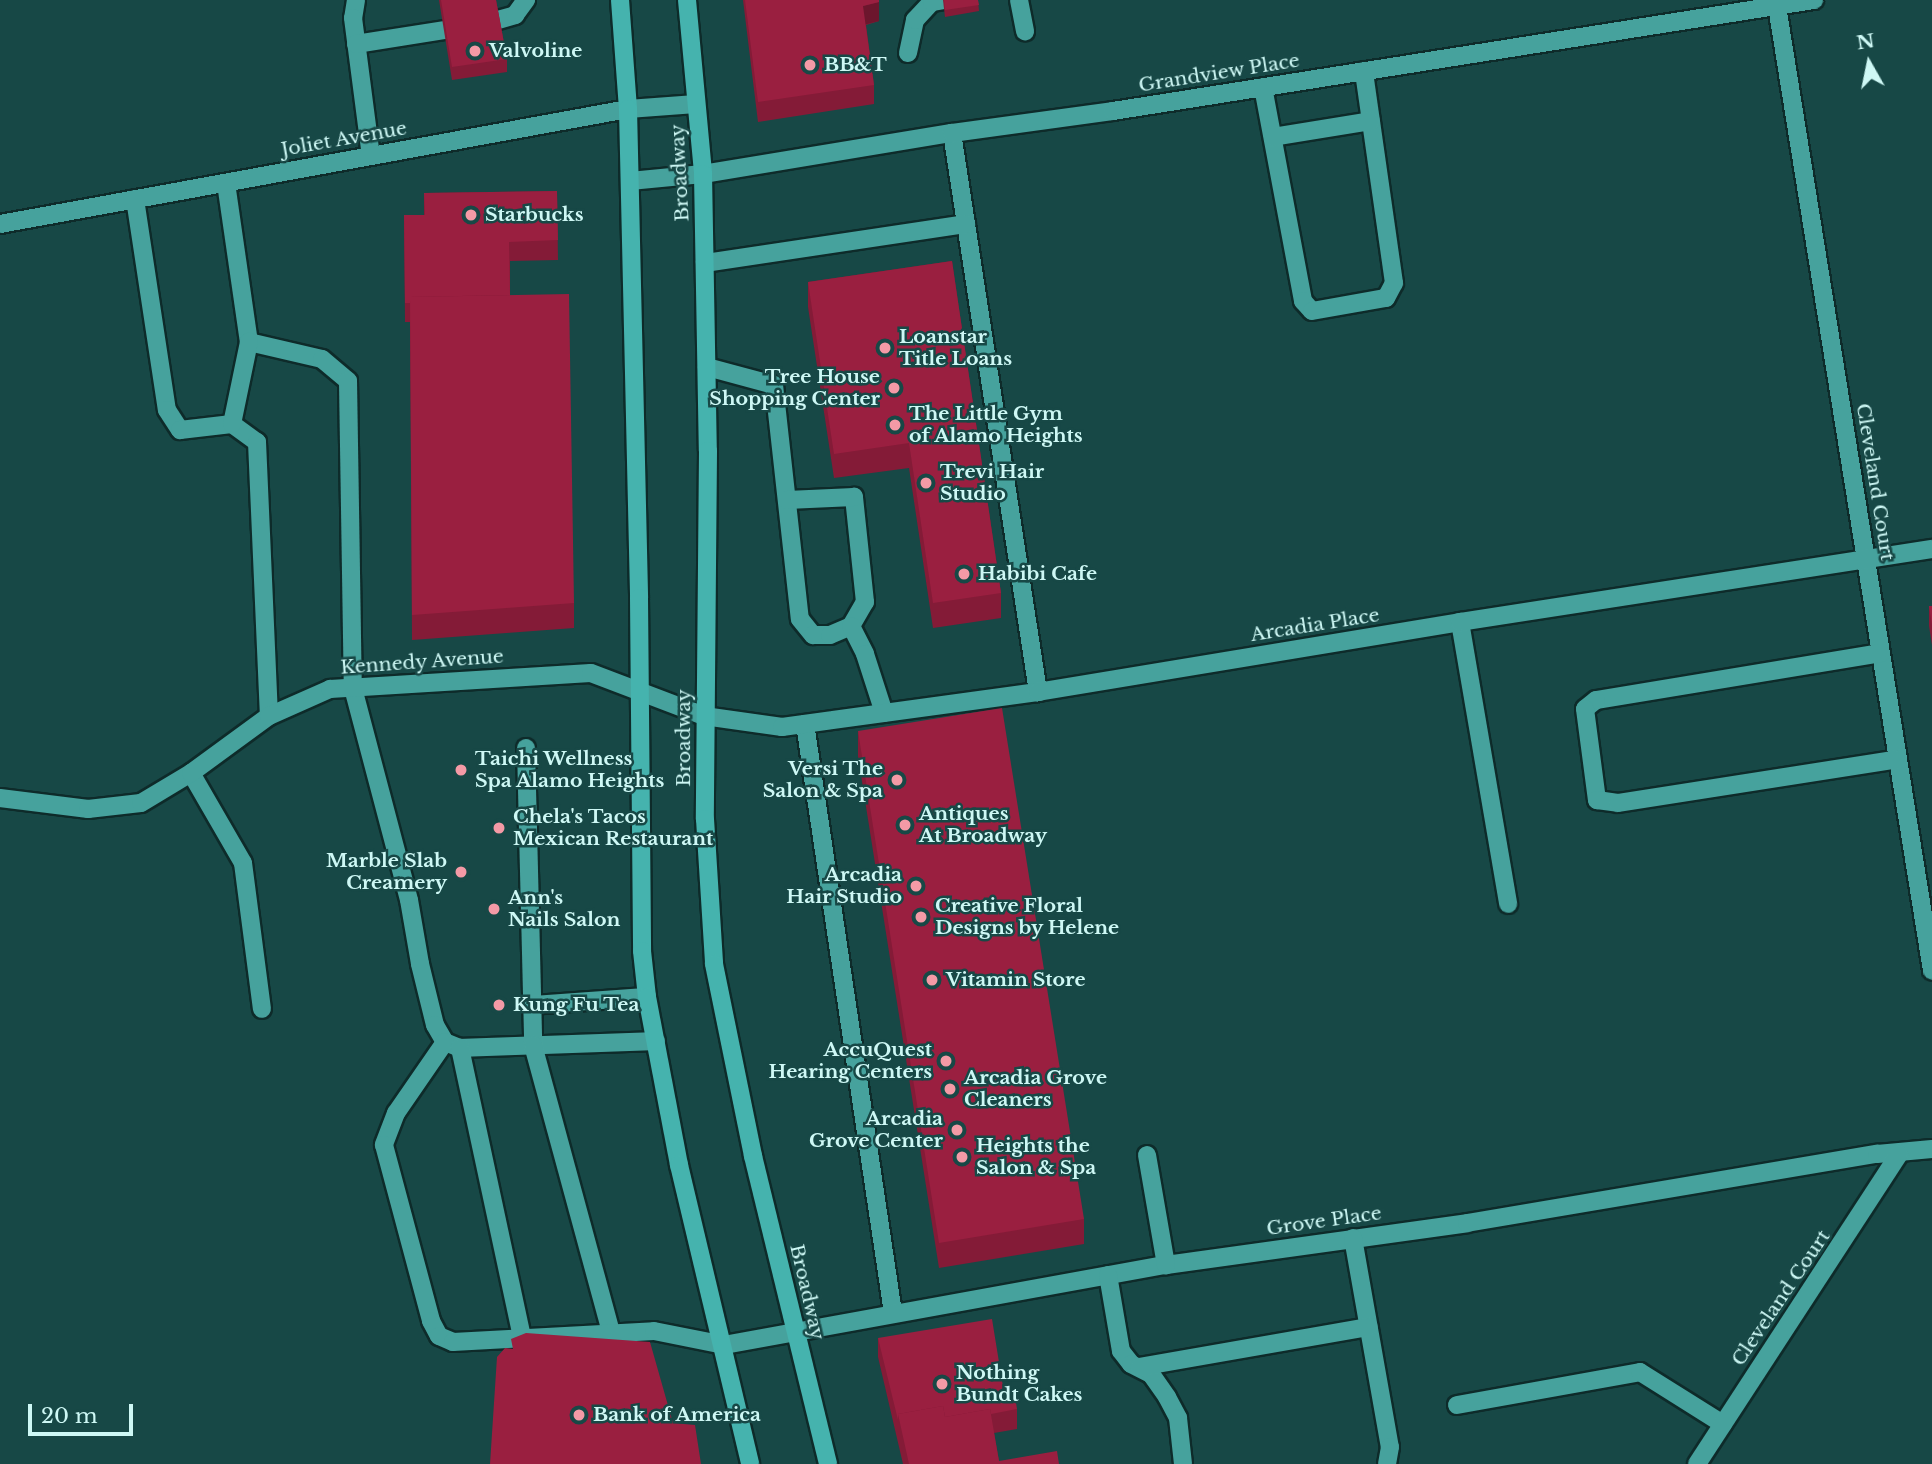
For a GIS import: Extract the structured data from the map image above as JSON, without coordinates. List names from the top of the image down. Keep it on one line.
{"streets":{"main road":["Broadway"],"street":["Grandview Place","Joliet Avenue","Cleveland Court","Arcadia Place","Kennedy Avenue","Grove Place"]},"crossings":[["Grandview Place","Broadway"],["Grandview Place","Cleveland Court"],["Joliet Avenue","Broadway"],["Broadway","Arcadia Place"],["Broadway","Kennedy Avenue"],["Broadway","Grove Place"],["Cleveland Court","Arcadia Place"],["Cleveland Court","Grove Place"],["Arcadia Place","Kennedy Avenue"]],"places":["Valvoline","BB&T","Starbucks","Loanstar Title Loans","Tree House Shopping Center","The Little Gym of Alamo Heights","Trevi Hair Studio","Habibi Cafe","Taichi Wellness Spa Alamo Heights","Versi The Salon & Spa","Antiques At Broadway","Chela's Tacos Mexican Restaurant","Marble Slab Creamery","Arcadia Hair Studio","Ann's Nails Salon","Creative Floral Designs by Helene","Vitamin Store","Kung Fu Tea","AccuQuest Hearing Centers","Arcadia Grove Cleaners","Arcadia Grove Center","Heights the Salon & Spa","Nothing Bundt Cakes","Bank of America"],"scale_bar":"20 m","north":"top"}
